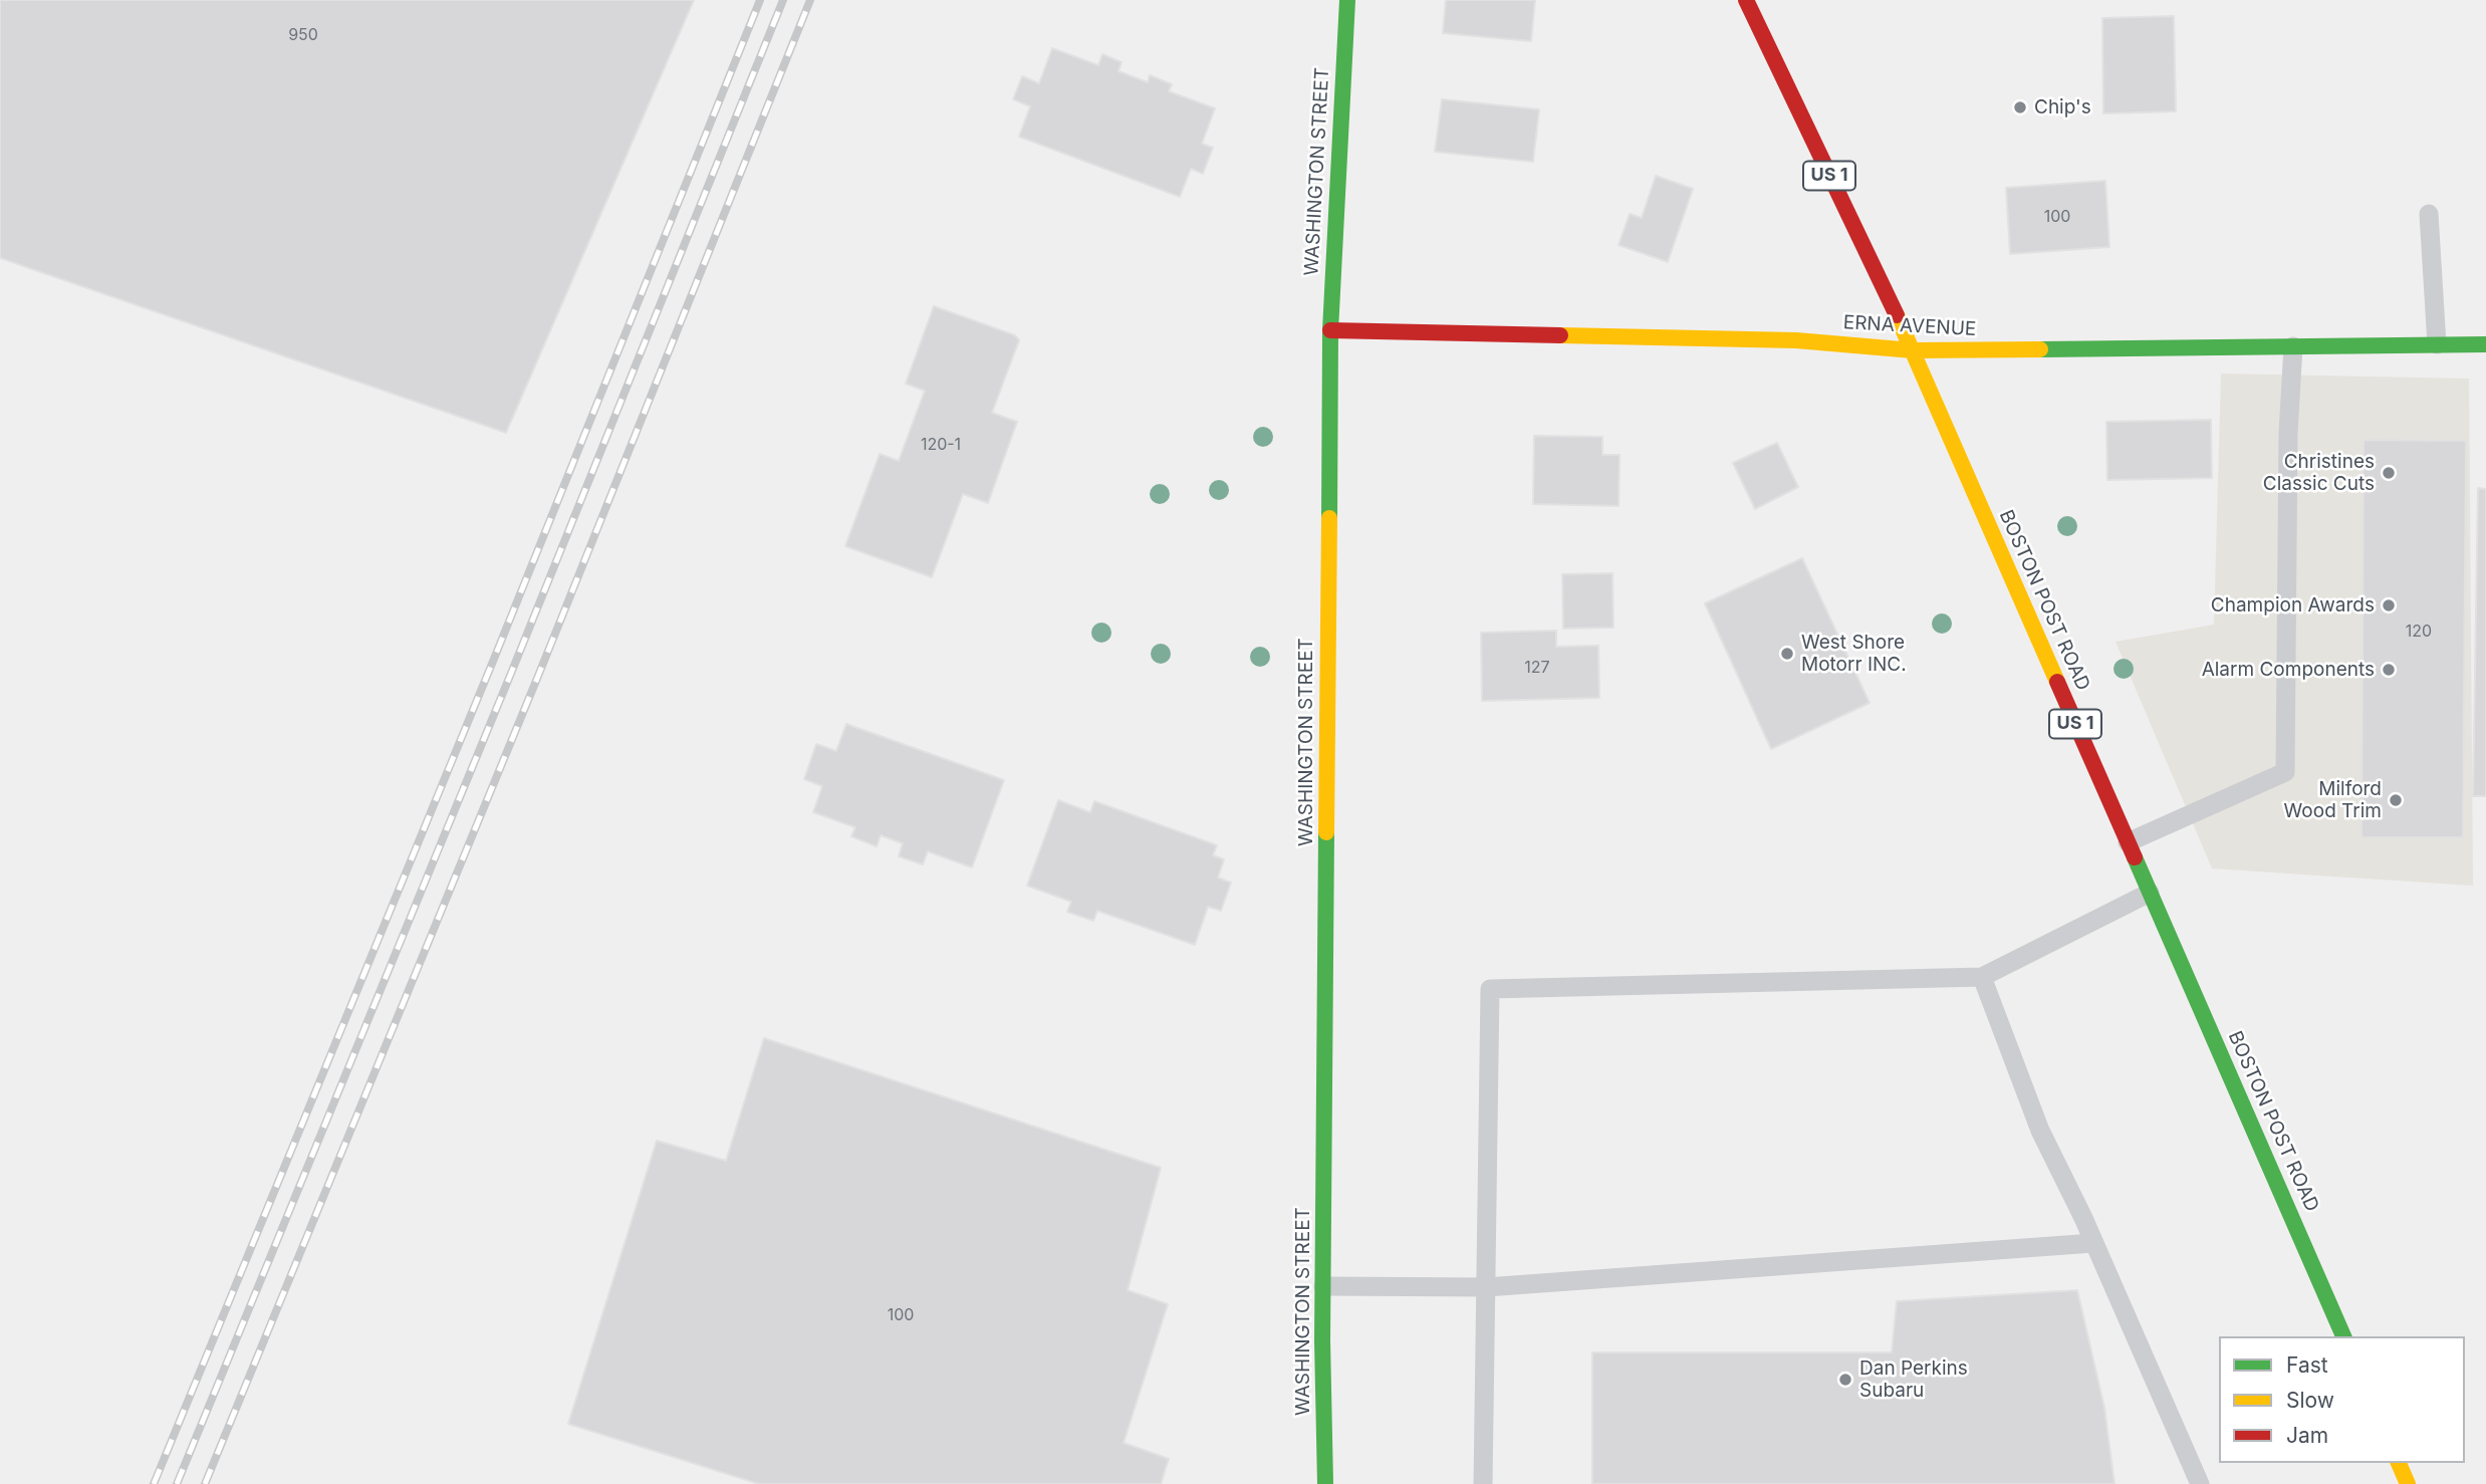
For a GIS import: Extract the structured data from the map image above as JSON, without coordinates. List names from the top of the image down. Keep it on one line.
{"streets":{"street":["WASHINGTON STREET","US 1","ERNA AVENUE","BOSTON POST ROAD"]},"crossings":[["WASHINGTON STREET","ERNA AVENUE"],["ERNA AVENUE","BOSTON POST ROAD"]],"places":["Chip's","Christines Classic Cuts","Champion Awards","West Shore Motorr INC.","Alarm Components","Milford Wood Trim","Dan Perkins Subaru"],"house_numbers":["950","100","120-1","120","127","100"],"legend":["Fast","Slow","Jam"]}
